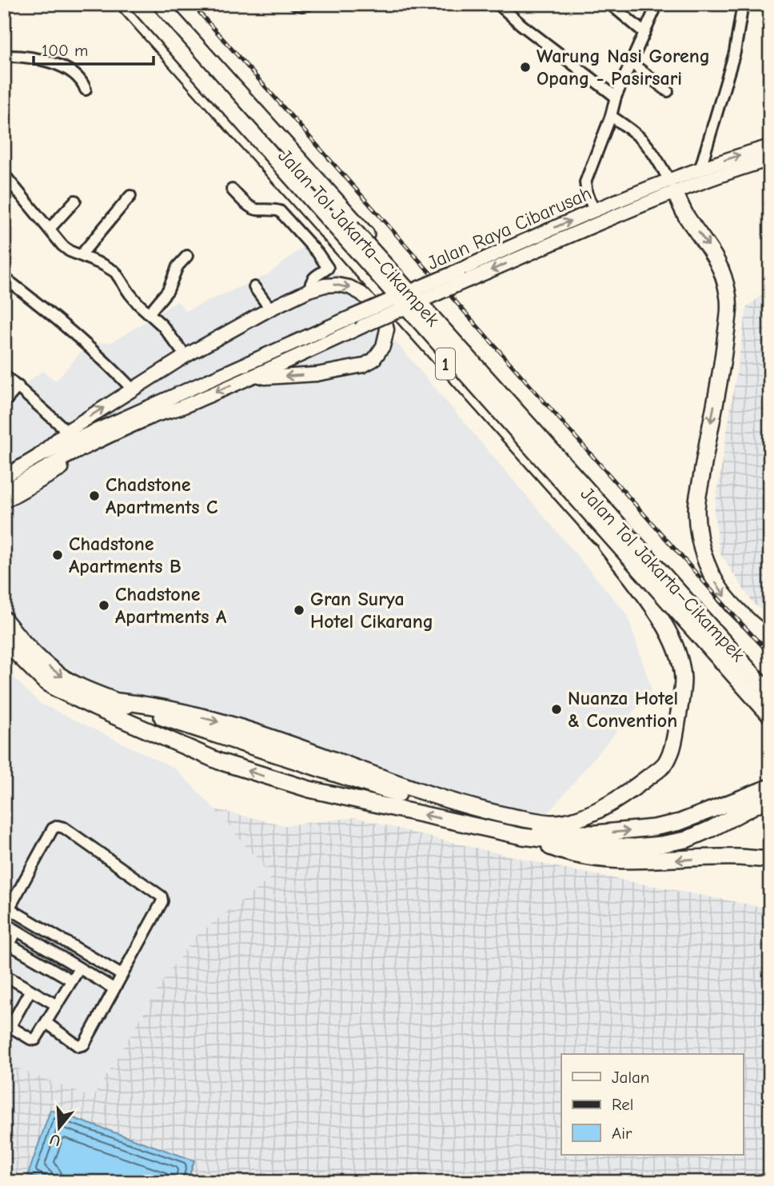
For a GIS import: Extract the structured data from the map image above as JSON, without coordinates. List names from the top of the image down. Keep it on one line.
{"streets":{"highway":["Jalan Tol Jakarta–Cikampek","1"],"main road":["Jalan Raya Cibarusah"]},"crossings":[["Jalan Tol Jakarta–Cikampek","1"]],"places":["Warung Nasi Goreng Opang - Pasirsari","Chadstone Apartments C","Chadstone Apartments B","Chadstone Apartments A","Gran Surya Hotel Cikarang","Nuanza Hotel & Convention"],"legend":["Jalan","Rel","Air"],"scale_bar":"100 m","north":"bottom"}
